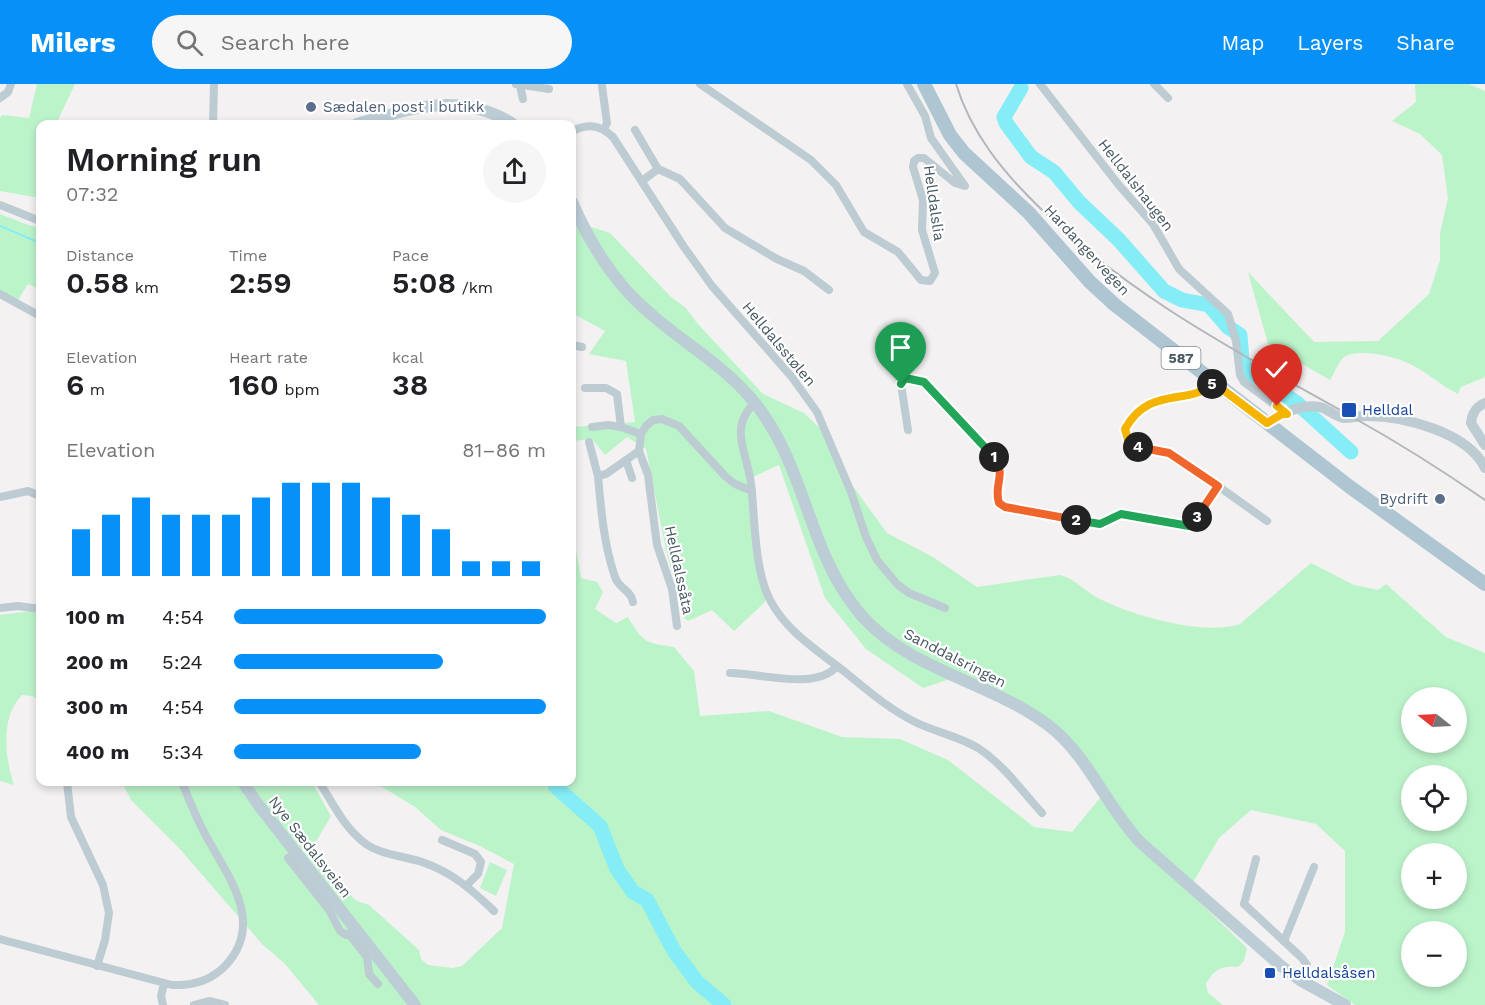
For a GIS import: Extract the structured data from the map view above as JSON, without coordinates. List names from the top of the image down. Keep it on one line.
{"streets":{"main road":["Hardangervegen","587","Sanddalsringen","Nye Sædalsveien"],"street":["Helldalshaugen","Helldalslia","Helldalsstølen","Helldalssåta"]},"places":{"other":["Sædalen post i butikk","Bydrift"],"transit":["Helldal","Helldalsåsen"]},"north":"left","page":{"header":"Milers","search":"Search here","nav":["Map","Layers","Share"],"heading":["Morning run","07:32"],"stats":[["Distance","0.58 km"],["Time","2:59"],["Pace","5:08 /km"],["Elevation","6 m"],["Heart rate","160 bpm"],["kcal","38"]],"pins":["5","4","1","3","2"],"chart":["Elevation","81–86 m"],"list":[{"name":"100 m","note":"4:54"},{"name":"200 m","note":"5:24"},{"name":"300 m","note":"4:54"},{"name":"400 m","note":"5:34"}],"map_buttons":["+","−"]}}
